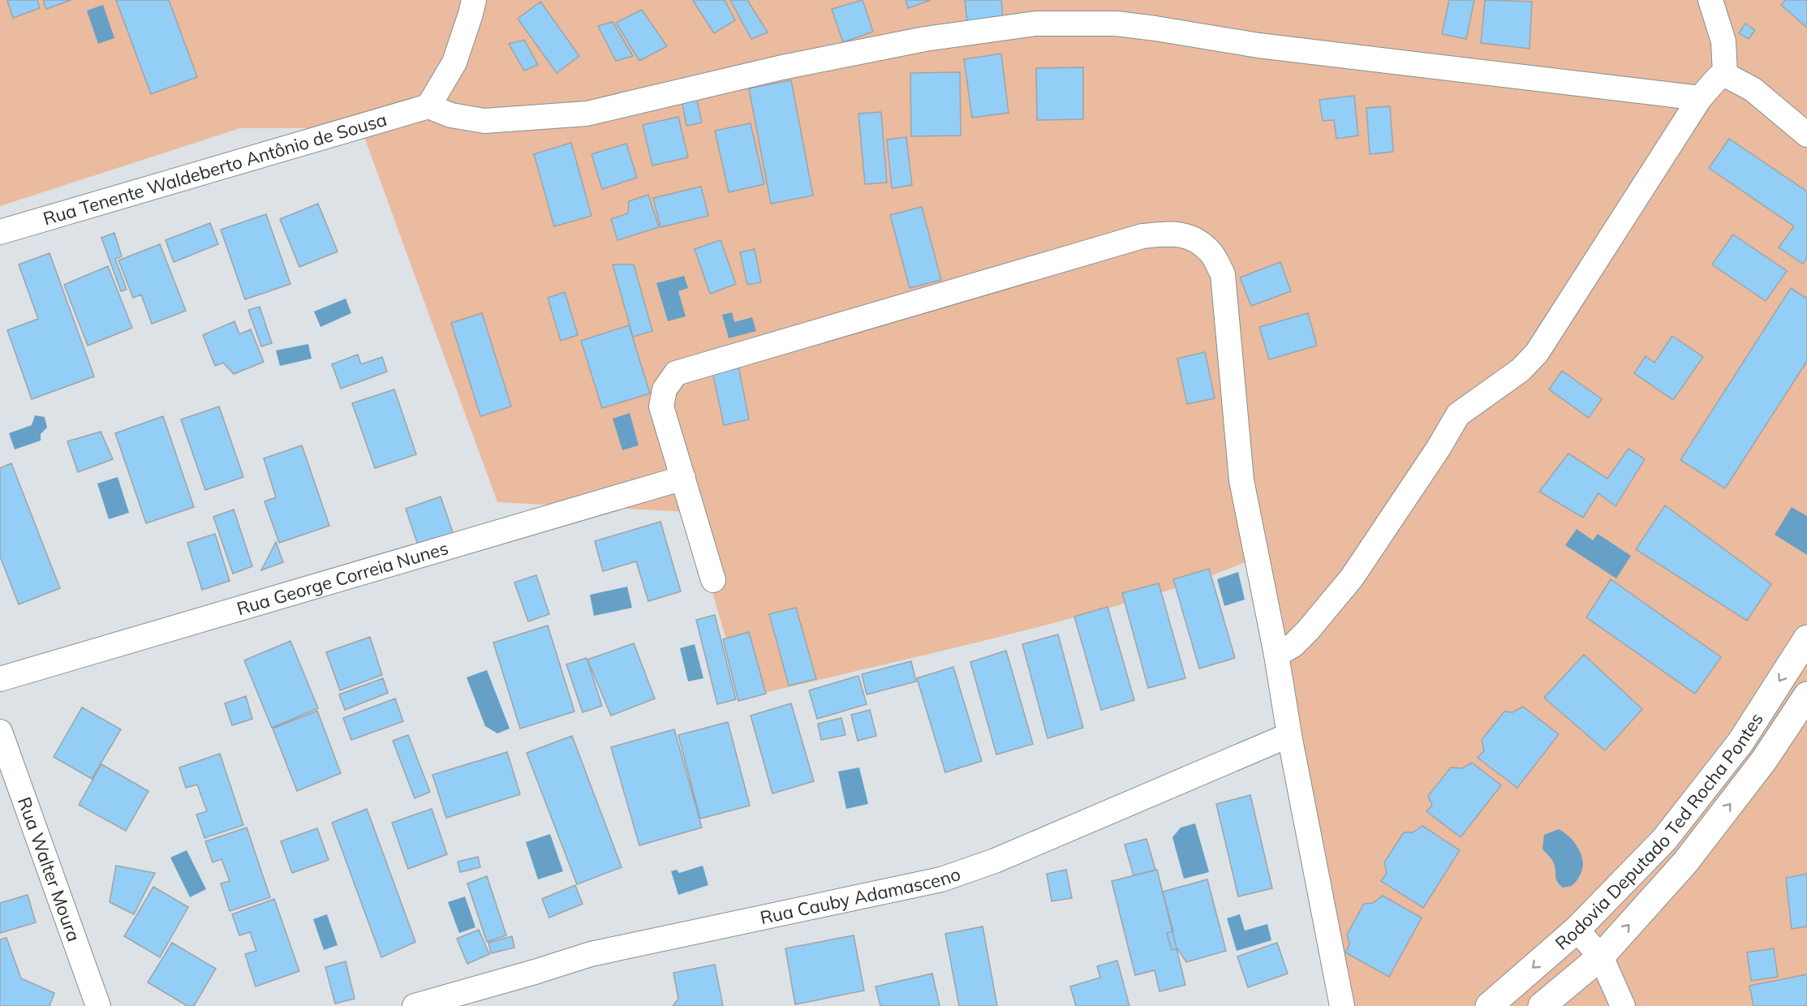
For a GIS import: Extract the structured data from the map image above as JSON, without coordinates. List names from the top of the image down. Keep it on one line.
{"streets":{"main road":["Rodovia Deputado Ted Rocha Pontes"],"street":["Rua Tenente Waldeberto Antônio de Sousa","Rua George Correia Nunes","Rua Walter Moura","Rua Cauby Adamasceno"]}}
